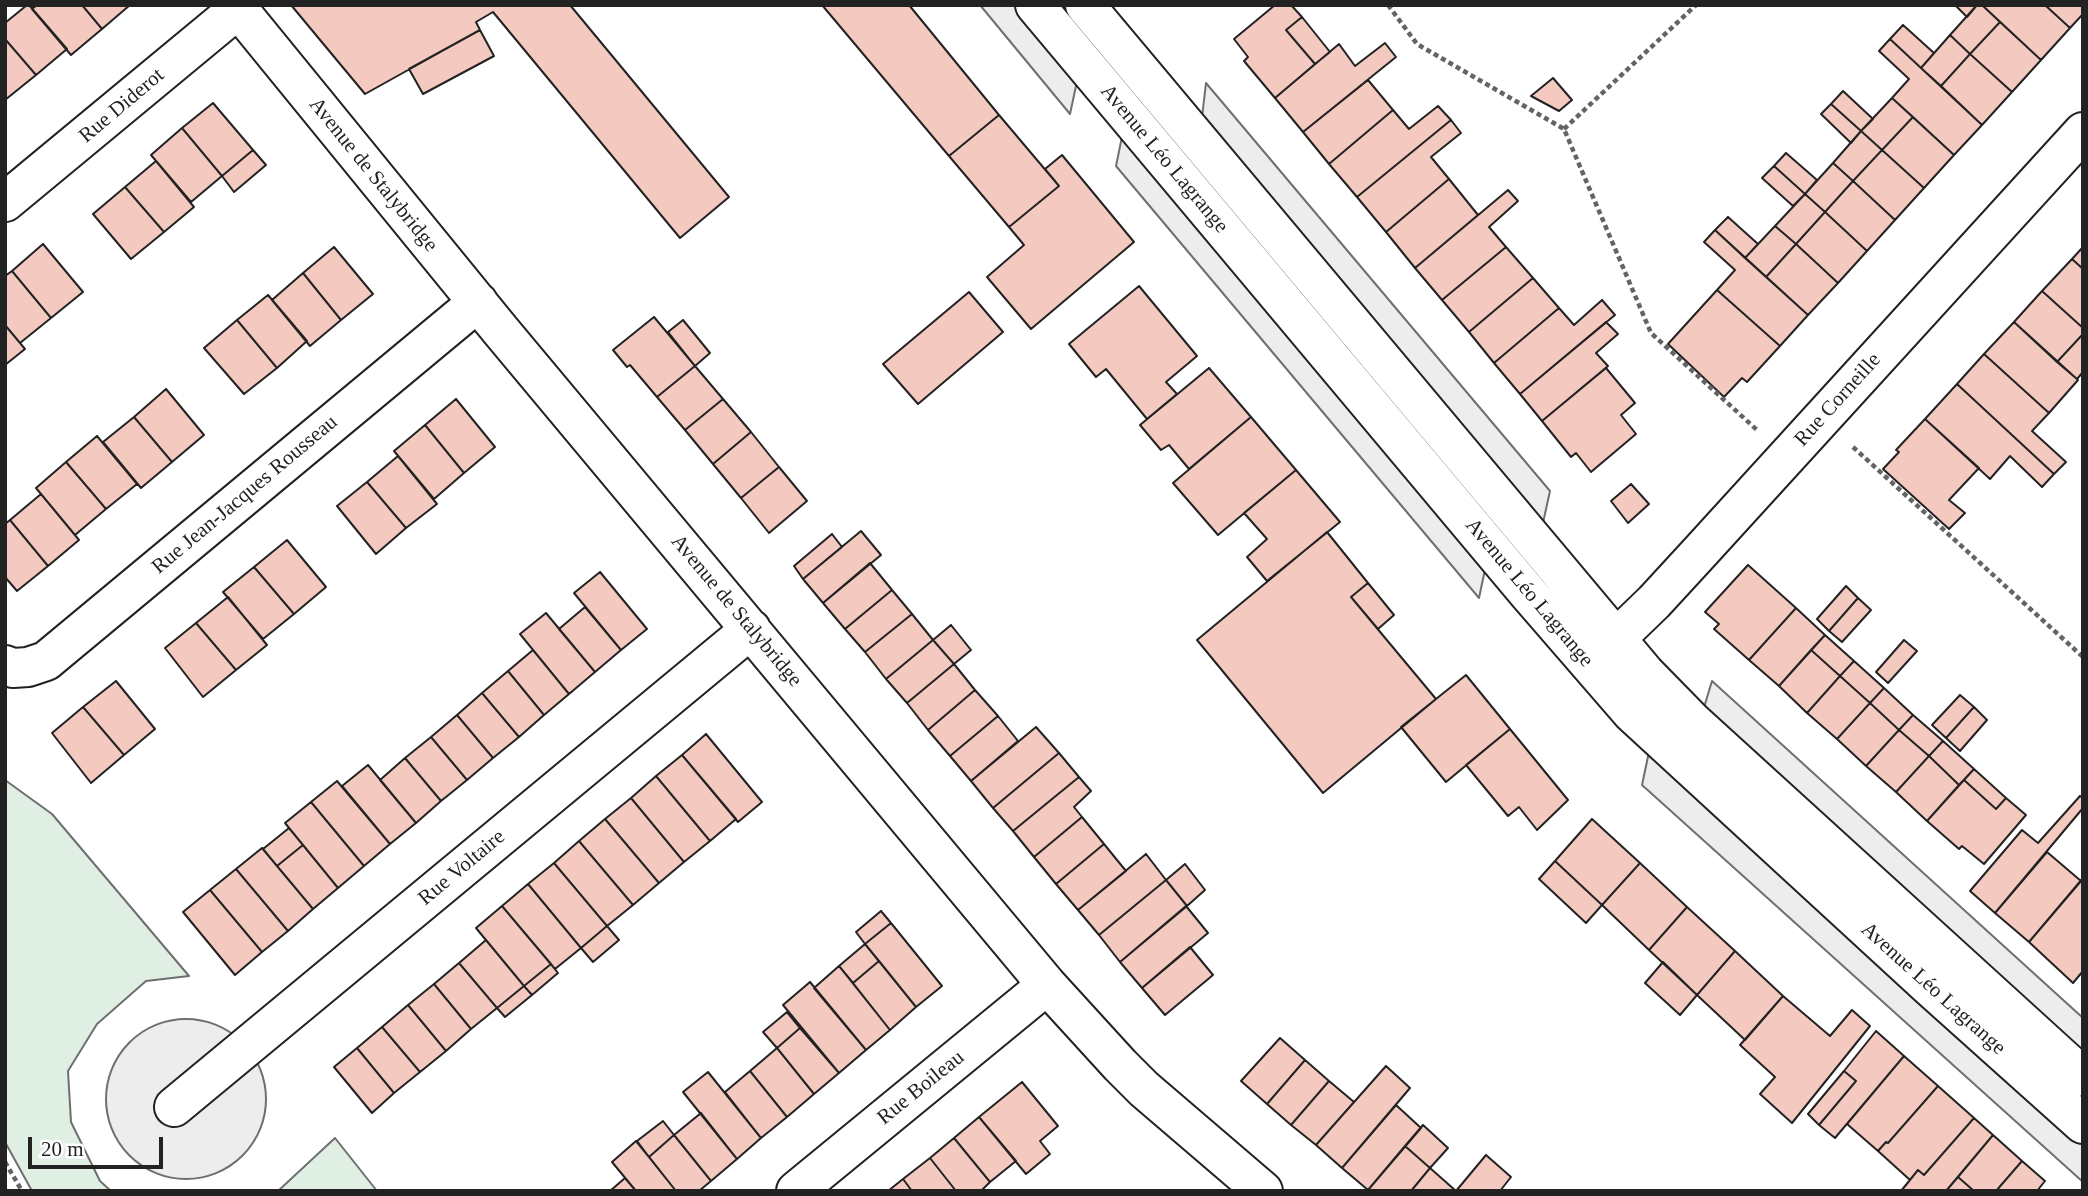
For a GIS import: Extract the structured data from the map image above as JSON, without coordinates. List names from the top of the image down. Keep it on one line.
{"streets":{"street":["Rue Diderot","Avenue Léo Lagrange","Avenue de Stalybridge","Rue Corneille","Rue Jean-Jacques Rousseau","Rue Voltaire","Rue Boileau"]},"crossings":[["Rue Diderot","Avenue de Stalybridge"],["Avenue Léo Lagrange","Rue Corneille"],["Avenue de Stalybridge","Rue Jean-Jacques Rousseau"],["Avenue de Stalybridge","Rue Voltaire"],["Avenue de Stalybridge","Rue Boileau"]],"scale_bar":"20 m"}
